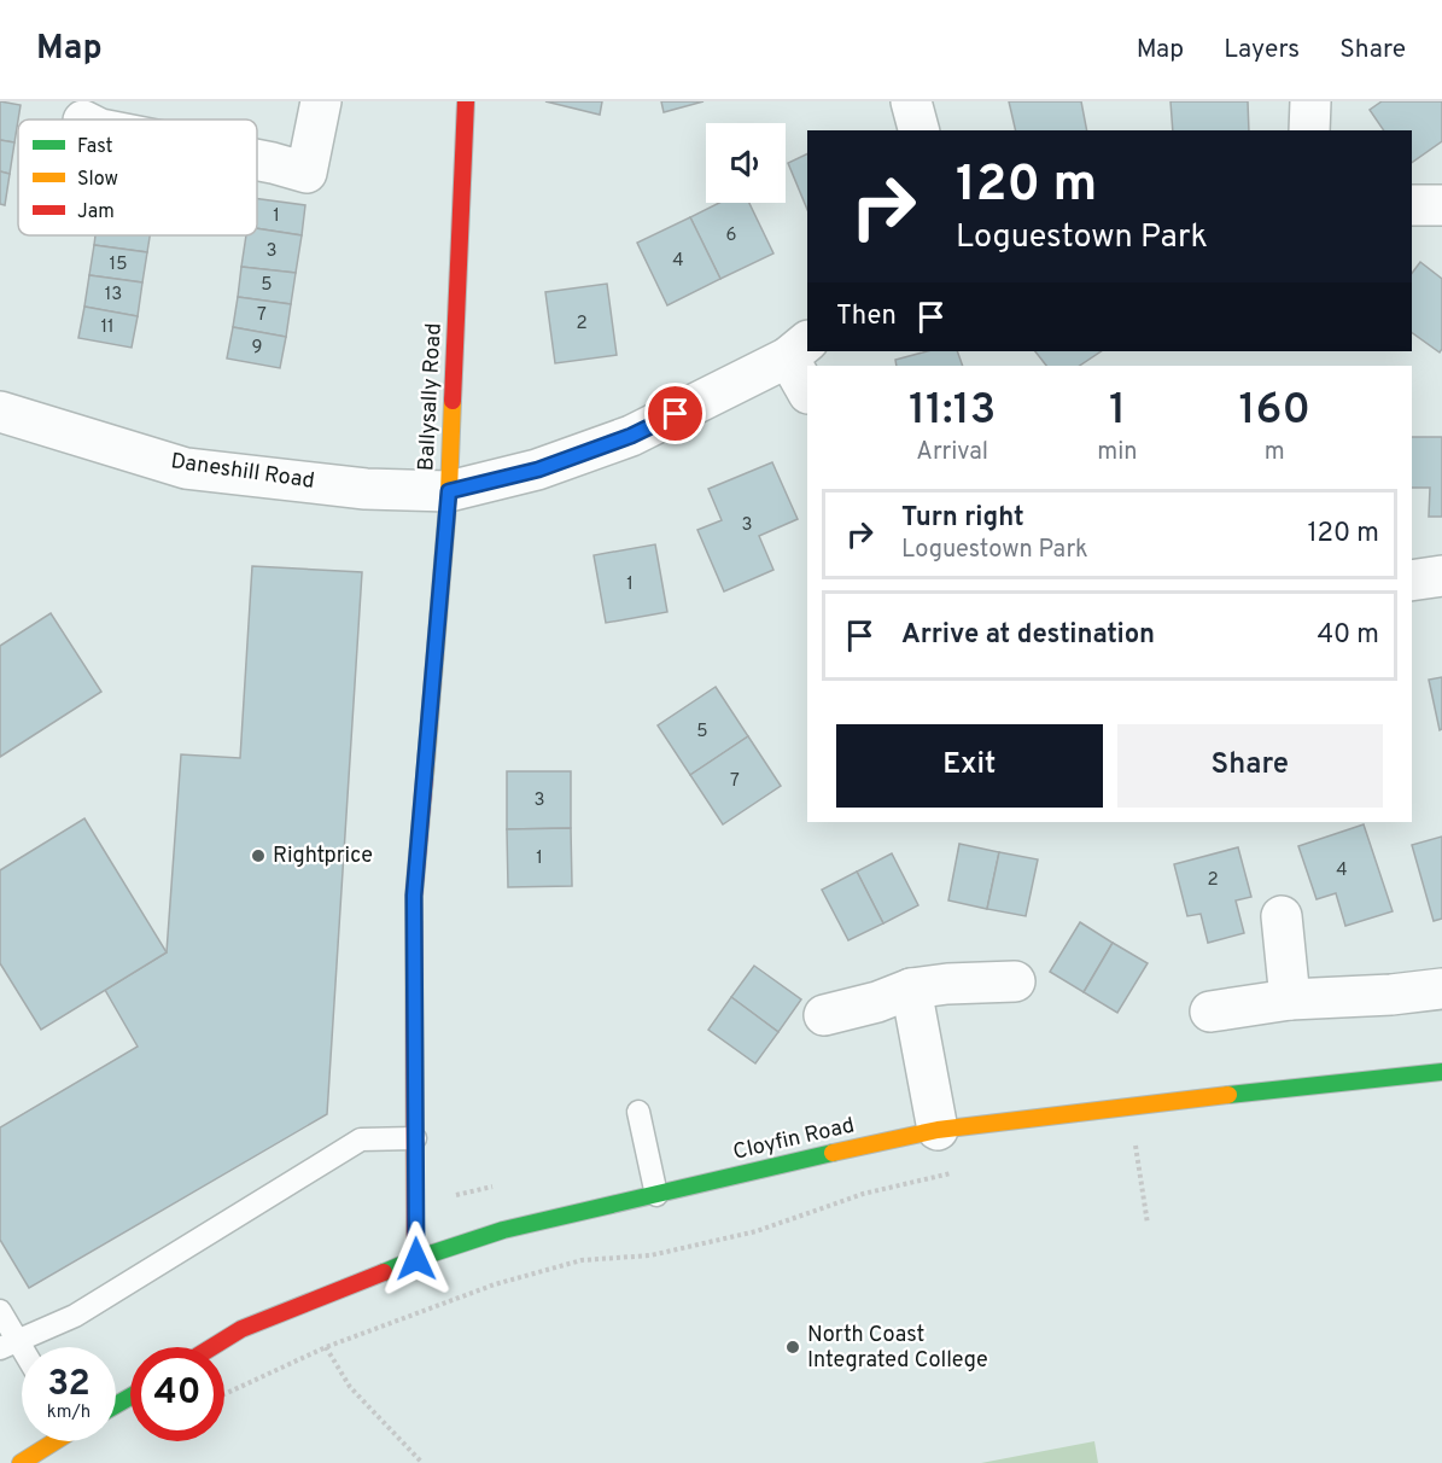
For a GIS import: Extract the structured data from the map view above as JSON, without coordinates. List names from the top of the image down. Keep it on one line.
{"streets":{"main road":["Ballysally Road","Cloyfin Road"],"street":["Daneshill Road"]},"crossings":[["Ballysally Road","Daneshill Road"],["Ballysally Road","Cloyfin Road"]],"places":["Rightprice","North Coast Integrated College"],"house_numbers":["1","6","3","4","15","5","13","7","2","11","9","3","1","5","7","3","1","4","2"],"legend":["Fast","Slow","Jam"],"page":{"header":"Map","nav":["Map","Layers","Share"],"turn":["120 m","Loguestown Park"],"then":"Then","eta":["11:13","Arrival","1","min","160","m"],"list":[{"name":"Turn right","note":"Loguestown Park","value":"120 m"},{"name":"Arrive at destination","value":"40 m"}],"buttons":["Exit","Share"],"speed":"32 km/h","limit":"40"}}
